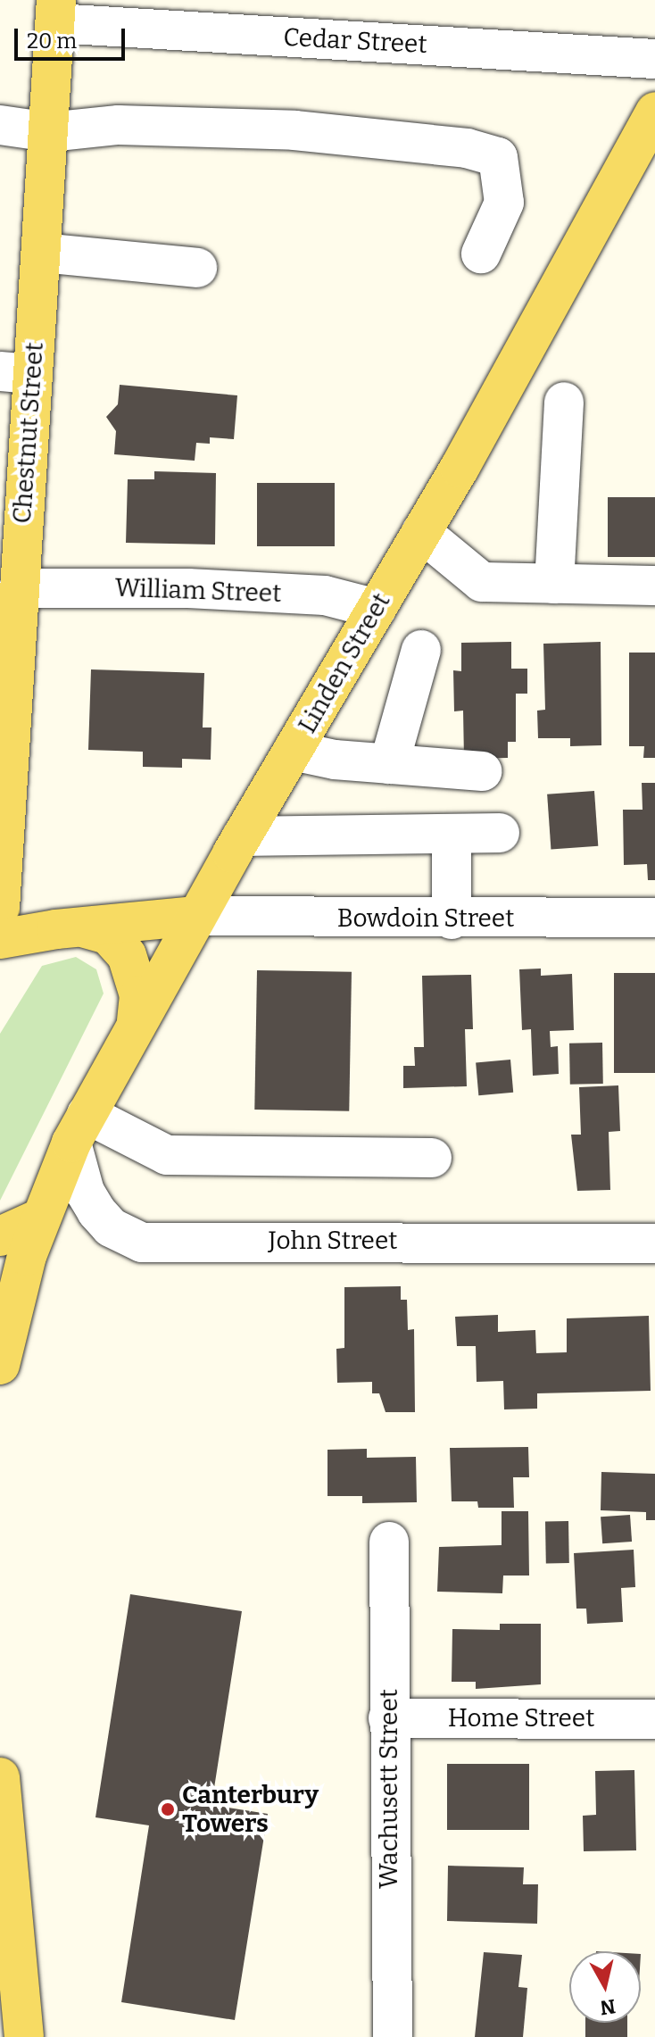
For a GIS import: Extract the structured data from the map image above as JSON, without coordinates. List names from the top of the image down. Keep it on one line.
{"streets":{"main road":["Chestnut Street","Linden Street"],"street":["Cedar Street","William Street","Bowdoin Street","John Street","Home Street","Wachusett Street"]},"crossings":[["Cedar Street","Chestnut Street"],["Chestnut Street","William Street"],["William Street","Linden Street"],["Linden Street","Bowdoin Street"],["Linden Street","John Street"],["Home Street","Wachusett Street"]],"places":["Canterbury Towers"],"scale_bar":"20 m","north":"bottom"}
